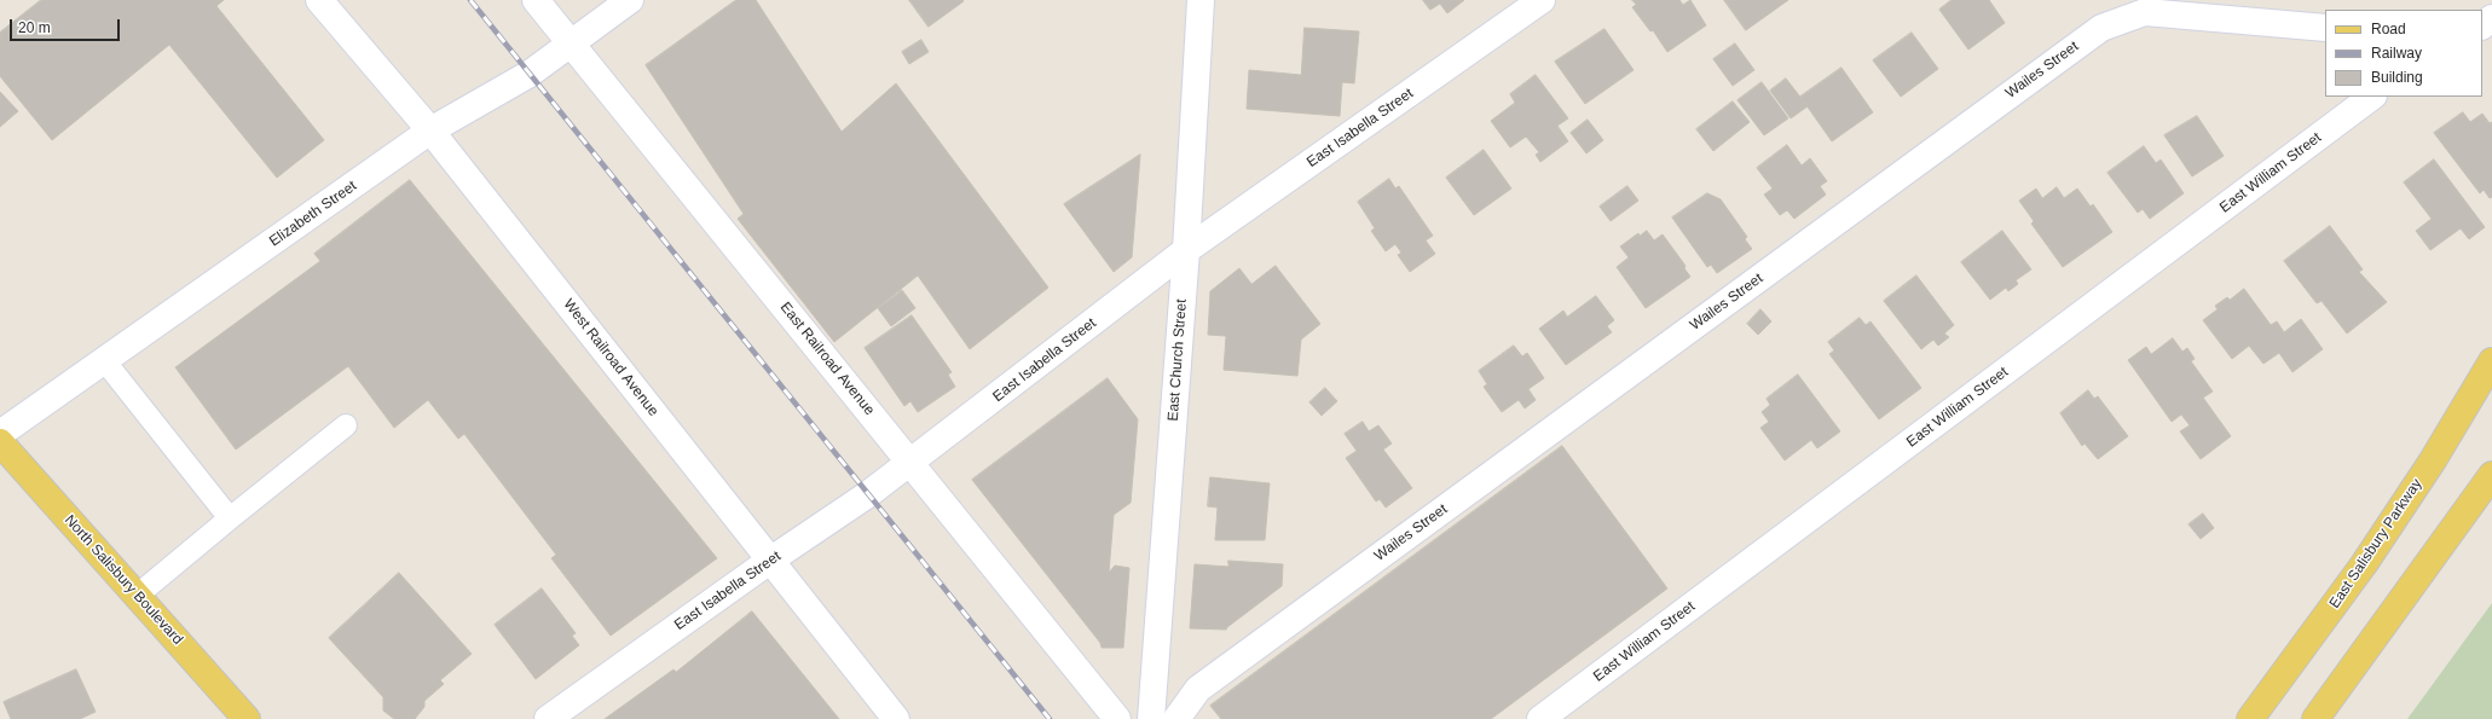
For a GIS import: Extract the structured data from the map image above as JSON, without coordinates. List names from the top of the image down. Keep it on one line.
{"streets":{"main road":["East Salisbury Parkway","North Salisbury Boulevard"],"street":["Wailes Street","East Isabella Street","East William Street","Elizabeth Street","West Railroad Avenue","East Railroad Avenue","East Church Street"]},"crossings":[["East Isabella Street","West Railroad Avenue"],["East Isabella Street","East Railroad Avenue"],["East Isabella Street","East Church Street"],["Elizabeth Street","West Railroad Avenue"],["Elizabeth Street","East Railroad Avenue"]],"legend":["Road","Railway","Building"],"scale_bar":"20 m"}
